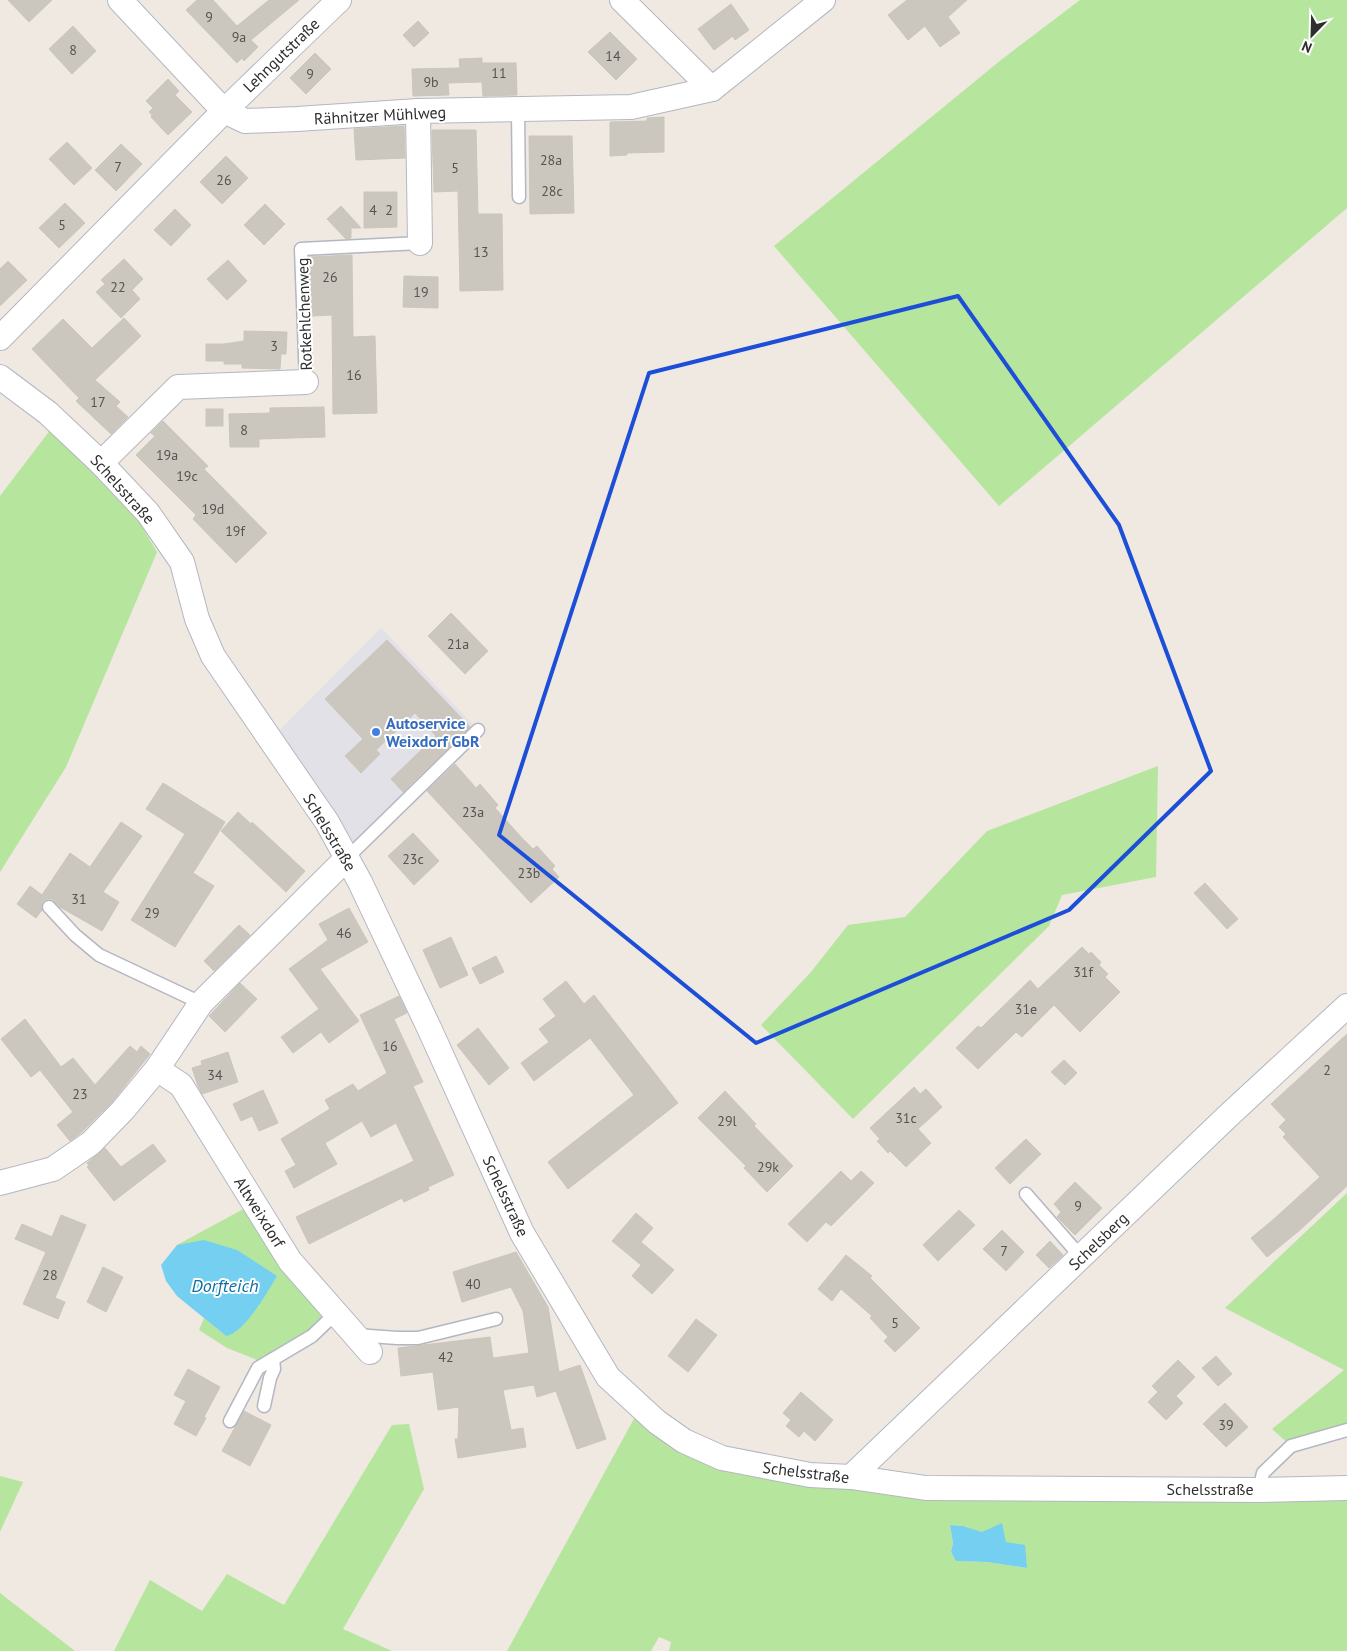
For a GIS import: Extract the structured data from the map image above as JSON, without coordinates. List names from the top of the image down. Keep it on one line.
{"streets":{"street":["Lehngutstraße","Rähnitzer Mühlweg","Rotkehlchenweg","Schelsstraße","Altweixdorf","Schelsberg"]},"crossings":[["Lehngutstraße","Rähnitzer Mühlweg"],["Rotkehlchenweg","Schelsstraße"],["Schelsstraße","Schelsberg"]],"water":["Dorfteich"],"places":["Autoservice Weixdorf GbR"],"house_numbers":["9","9a","8","14","11","9","9b","28a","7","5","26","28c","4","2","5","13","26","22","19","3","16","17","8","19a","19c","19d","19f","21a","23a","23c","23b","31","29","46","31f","31e","16","2","34","23","31c","29l","29k","9","7","28","40","5","42","39"],"north":"bottom left"}
